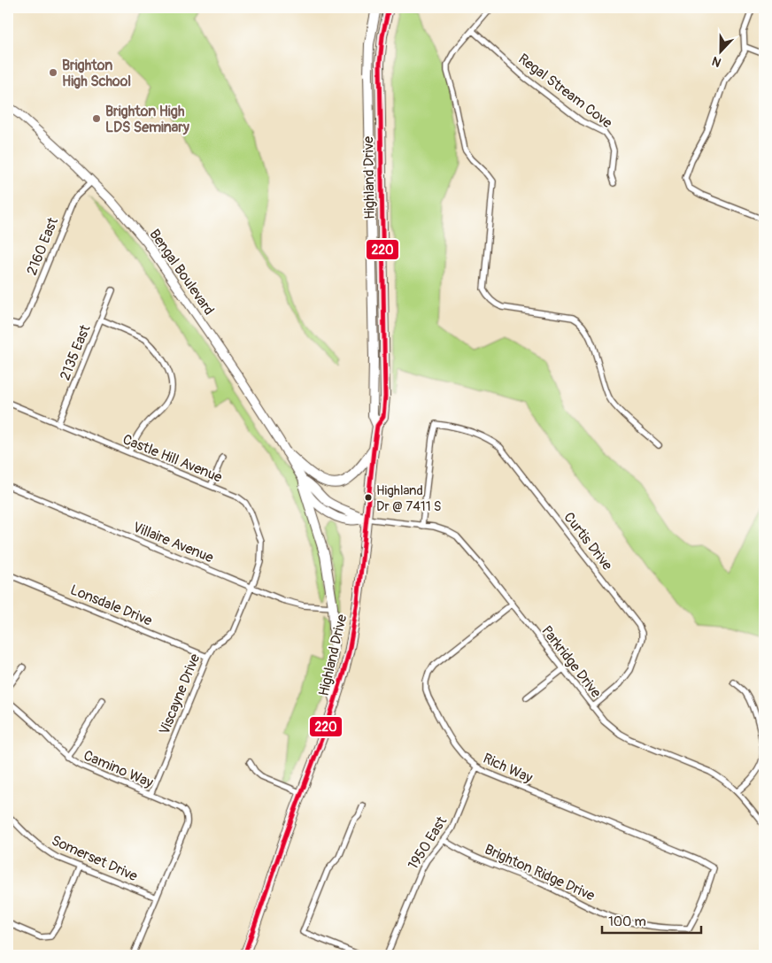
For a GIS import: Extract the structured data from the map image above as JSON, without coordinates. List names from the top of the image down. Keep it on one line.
{"streets":{"main road":["Highland Drive","Bengal Boulevard"],"street":["Regal Stream Cove","2160 East","2135 East","Castle Hill Avenue","Curtis Drive","Villaire Avenue","Lonsdale Drive","Parkridge Drive","Viscayne Drive","Rich Way","Camino Way","1950 East","Somerset Drive","Brighton Ridge Drive"]},"crossings":[["Highland Drive","Bengal Boulevard"],["Highland Drive","Parkridge Drive"],["2160 East","Bengal Boulevard"],["Bengal Boulevard","Parkridge Drive"],["2135 East","Castle Hill Avenue"],["Castle Hill Avenue","Villaire Avenue"],["Castle Hill Avenue","Viscayne Drive"],["Curtis Drive","Parkridge Drive"],["Villaire Avenue","Viscayne Drive"],["Lonsdale Drive","Viscayne Drive"],["Parkridge Drive","Rich Way"],["Viscayne Drive","Camino Way"],["Rich Way","1950 East"],["Rich Way","Brighton Ridge Drive"],["Camino Way","Somerset Drive"],["1950 East","Brighton Ridge Drive"]],"places":["Brighton High School","Brighton High LDS Seminary","Highland Dr @ 7411 S"],"lines":["transit line 220"],"scale_bar":"100 m","north":"bottom"}
